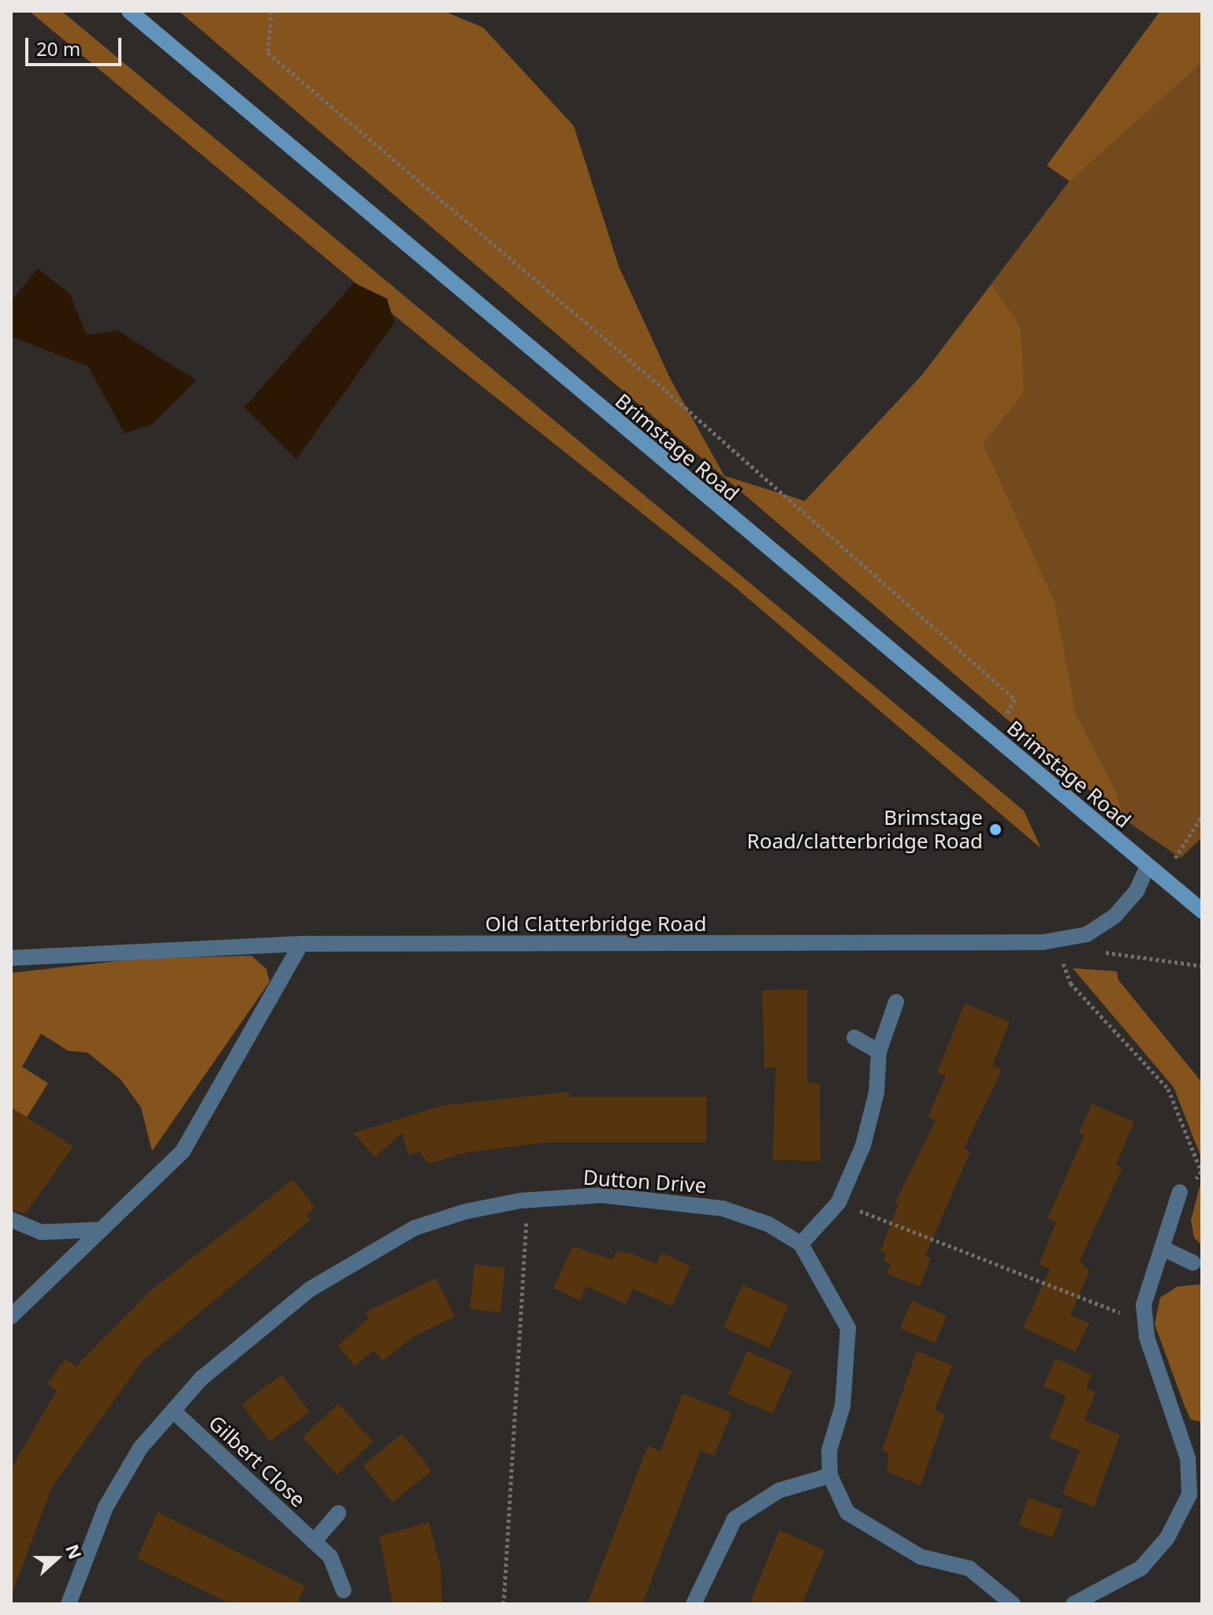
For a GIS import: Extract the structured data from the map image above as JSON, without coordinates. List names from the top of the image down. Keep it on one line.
{"streets":{"main road":["Brimstage Road"],"street":["Old Clatterbridge Road","Dutton Drive","Gilbert Close"]},"crossings":[["Brimstage Road","Old Clatterbridge Road"],["Dutton Drive","Gilbert Close"]],"places":["Brimstage Road/clatterbridge Road"],"scale_bar":"20 m","north":"right"}
